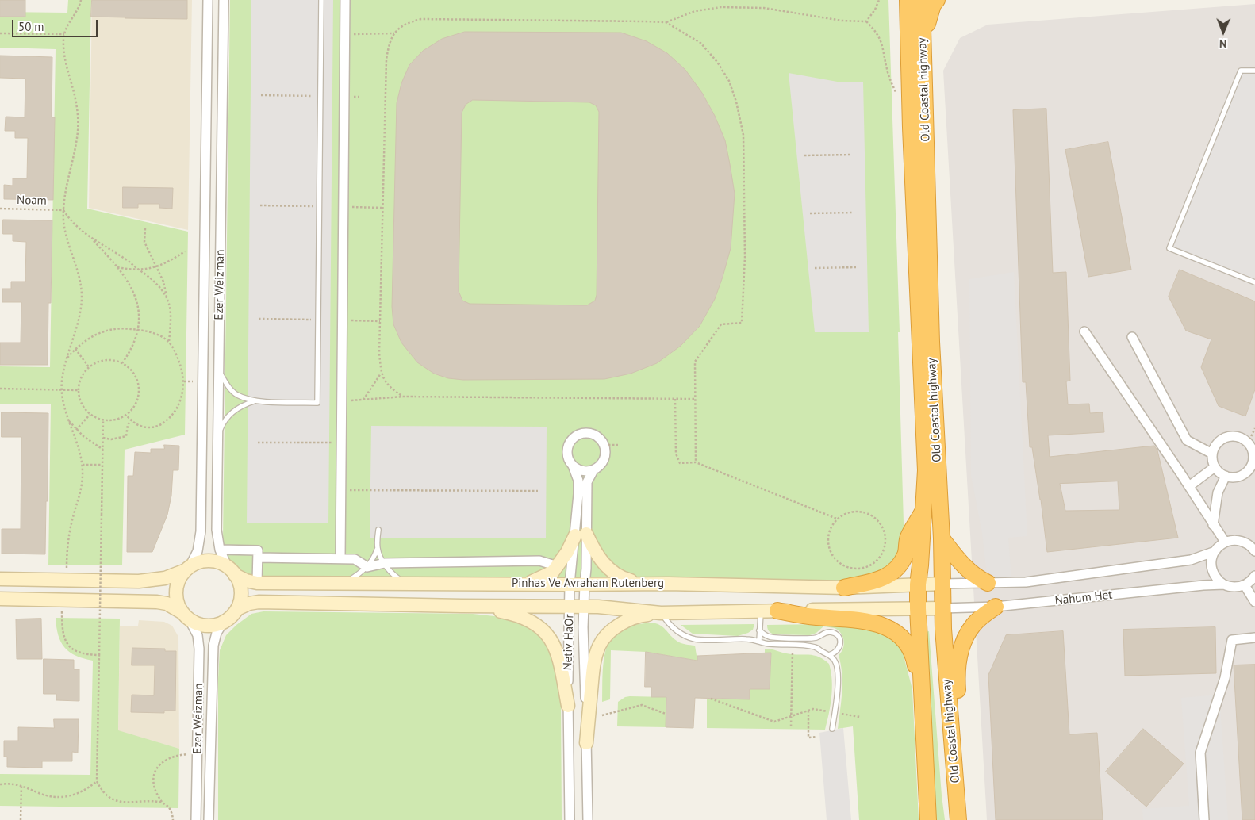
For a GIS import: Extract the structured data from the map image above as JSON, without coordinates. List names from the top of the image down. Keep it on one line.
{"streets":{"highway":["Old Coastal highway"],"main road":["Pinhas Ve Avraham Rutenberg"],"street":["Ezer Weizman","Nahum Het","Netiv HaOr"],"path":["Noam"]},"crossings":[["Old Coastal highway","Pinhas Ve Avraham Rutenberg"],["Old Coastal highway","Nahum Het"],["Ezer Weizman","Pinhas Ve Avraham Rutenberg"],["Pinhas Ve Avraham Rutenberg","Nahum Het"],["Pinhas Ve Avraham Rutenberg","Netiv HaOr"]],"scale_bar":"50 m","north":"bottom"}
